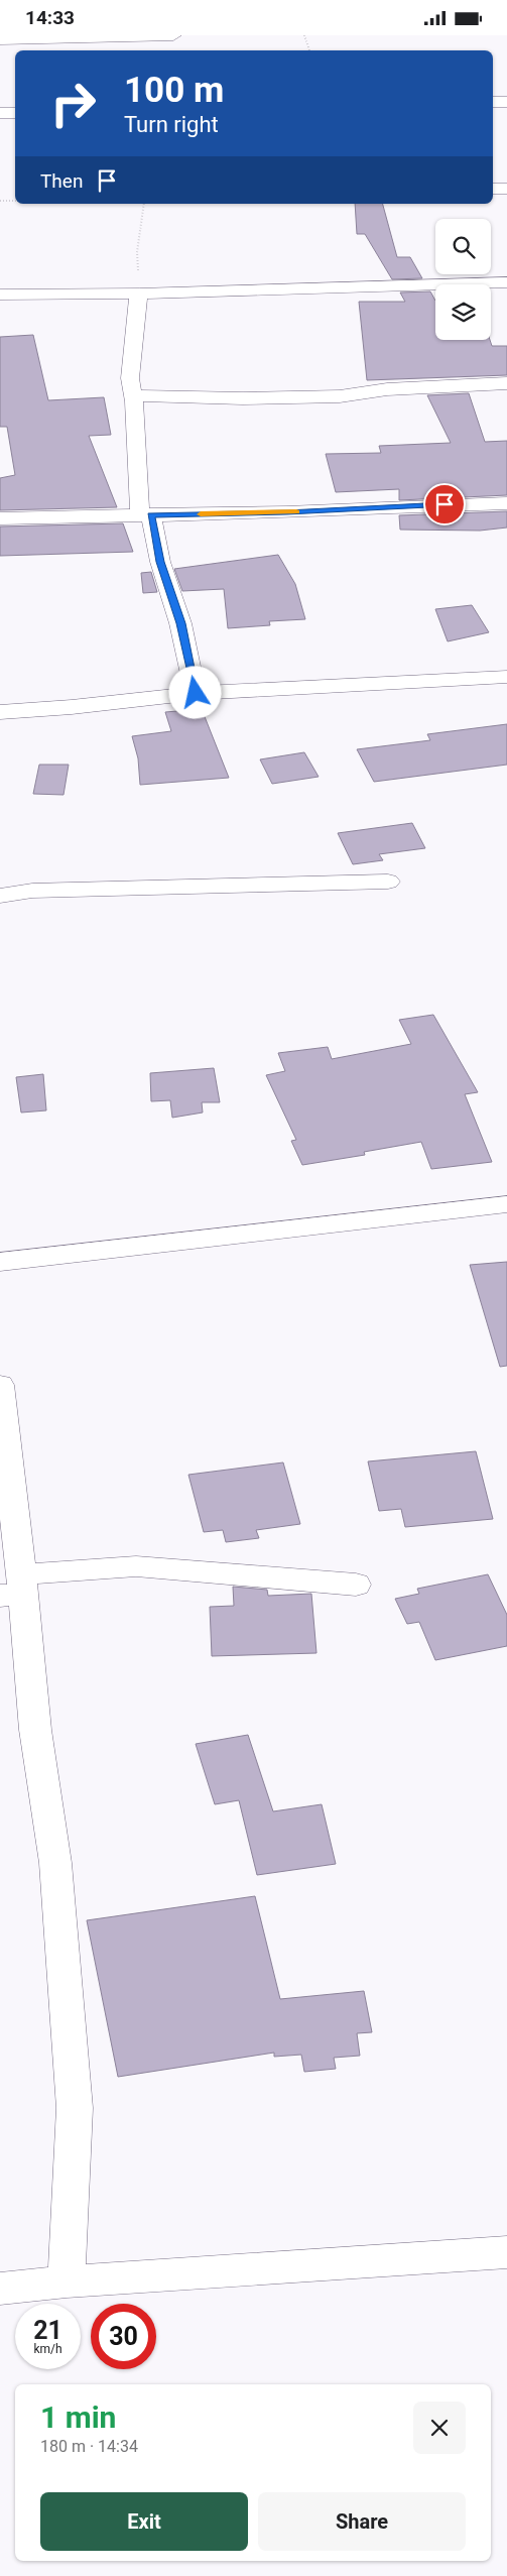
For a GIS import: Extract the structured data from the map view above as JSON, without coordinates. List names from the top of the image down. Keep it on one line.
{"page":{"status":"14:33","turn":["100 m","Turn right"],"then":"Then","speed":"21 km/h","limit":"30","heading":["1 min","180 m · 14:34"],"buttons":["Exit","Share"]}}
